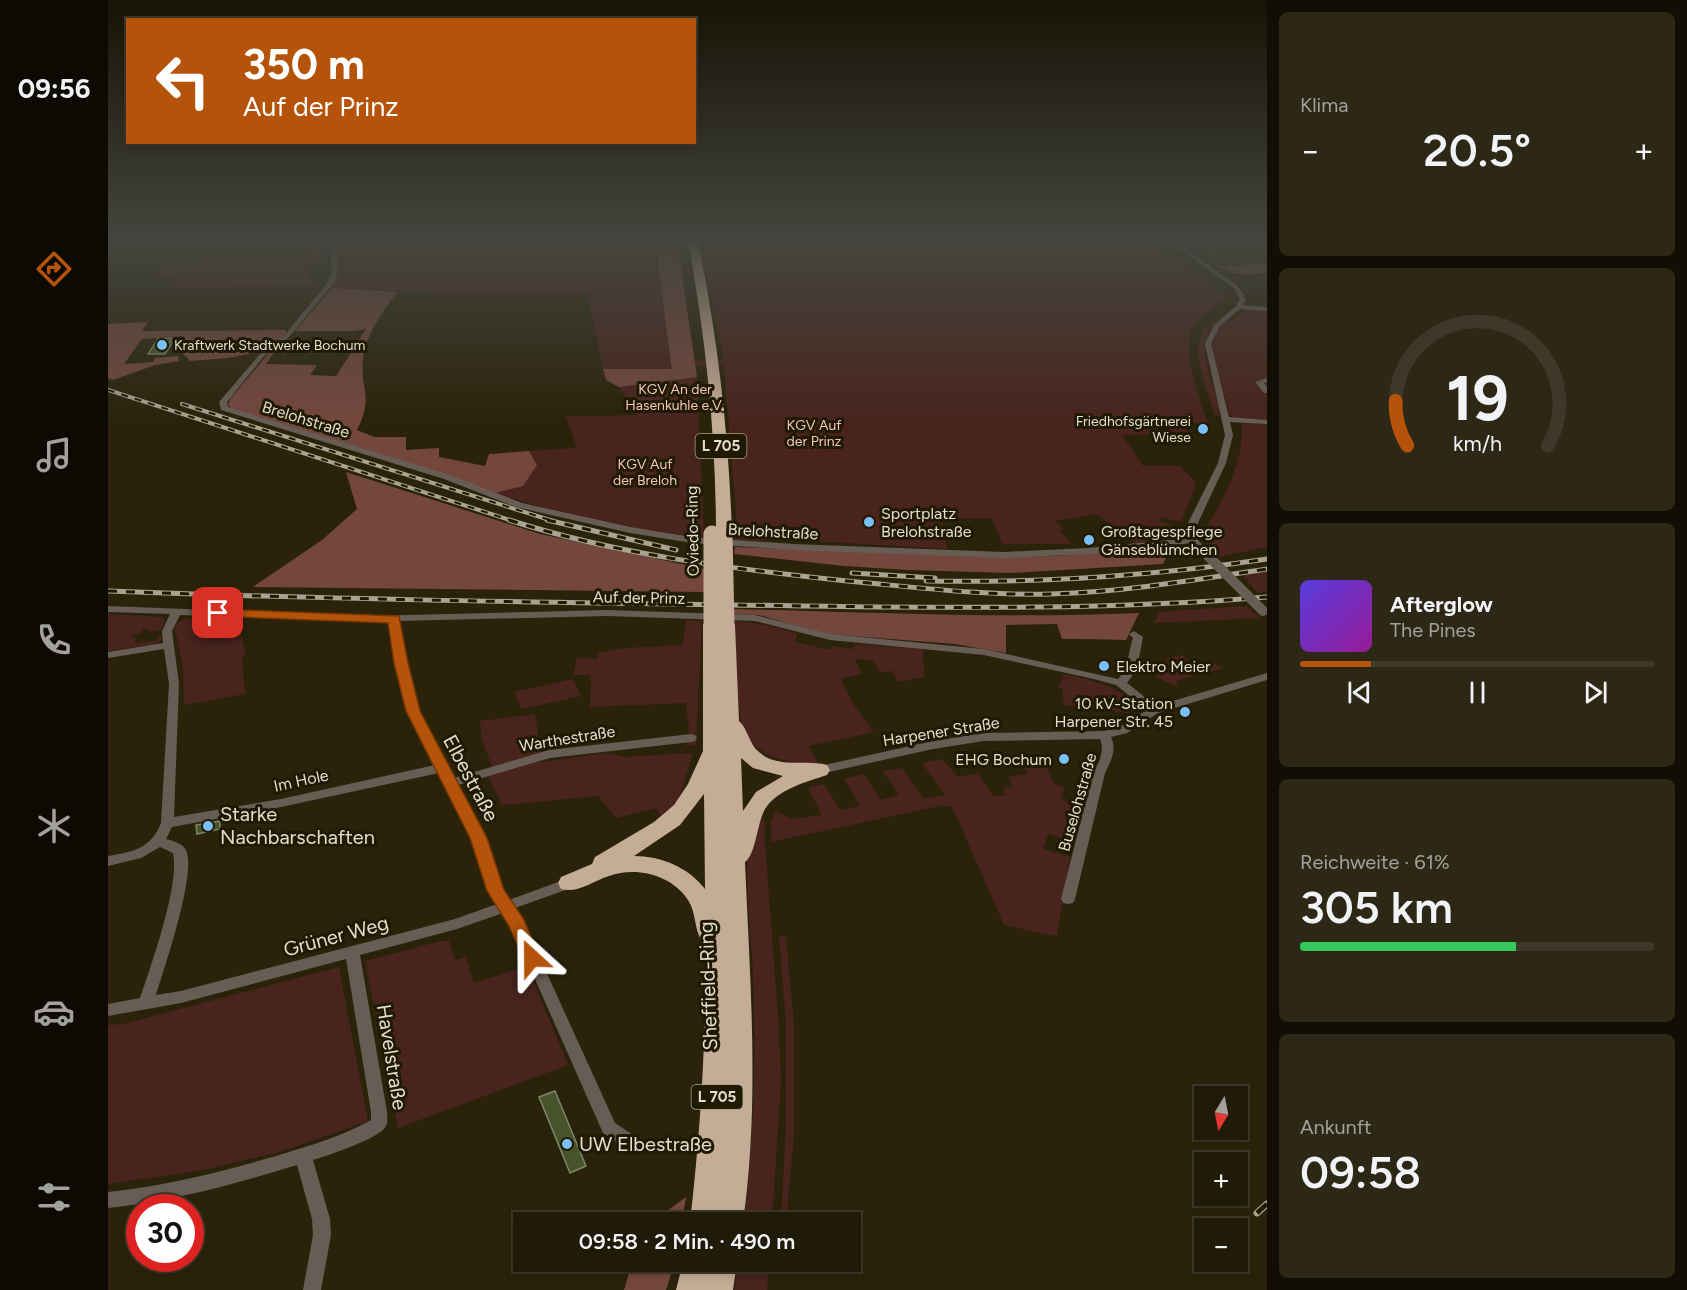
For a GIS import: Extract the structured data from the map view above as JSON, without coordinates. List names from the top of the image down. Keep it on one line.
{"streets":{"highway":["L 705","Oviedo-Ring","Sheffield-Ring"],"street":["Brelohstraße","Auf der Prinz","Harpener Straße","Warthestraße","Elbestraße","Im Hole","Buselohstraße","Grüner Weg","Havelstraße"]},"crossings":[["L 705","Oviedo-Ring"],["L 705","Harpener Straße"],["L 705","Warthestraße"],["L 705","Grüner Weg"],["L 705","Sheffield-Ring"],["Oviedo-Ring","Warthestraße"],["Oviedo-Ring","Sheffield-Ring"],["Auf der Prinz","Elbestraße"],["Auf der Prinz","Buselohstraße"],["Harpener Straße","Buselohstraße"],["Warthestraße","Elbestraße"],["Warthestraße","Sheffield-Ring"],["Elbestraße","Im Hole"],["Elbestraße","Grüner Weg"],["Grüner Weg","Havelstraße"]],"parks":["KGV An der Hasenkuhle e.V.","KGV Auf der Prinz","KGV Auf der Breloh"],"places":["Kraftwerk Stadtwerke Bochum","Friedhofsgärtnerei Wiese","Sportplatz Brelohstraße","Großtagespflege Gänseblümchen","Elektro Meier","10 kV-Station Harpener Str. 45","EHG Bochum","Starke Nachbarschaften","UW Elbestraße"],"north":"bottom","page":{"tabs":"09:56","tile":["Klima",["Reichweite · 61%","305 km"],["Ankunft","09:58"]],"turn":["350 m","Auf der Prinz"],"heat":["−","20.5°","+"],"song":["Afterglow","The Pines"],"map_buttons":["+","−"],"limit":"30","trip":"09:58 · 2 Min. · 490 m","gauge":["19","km/h"]}}
